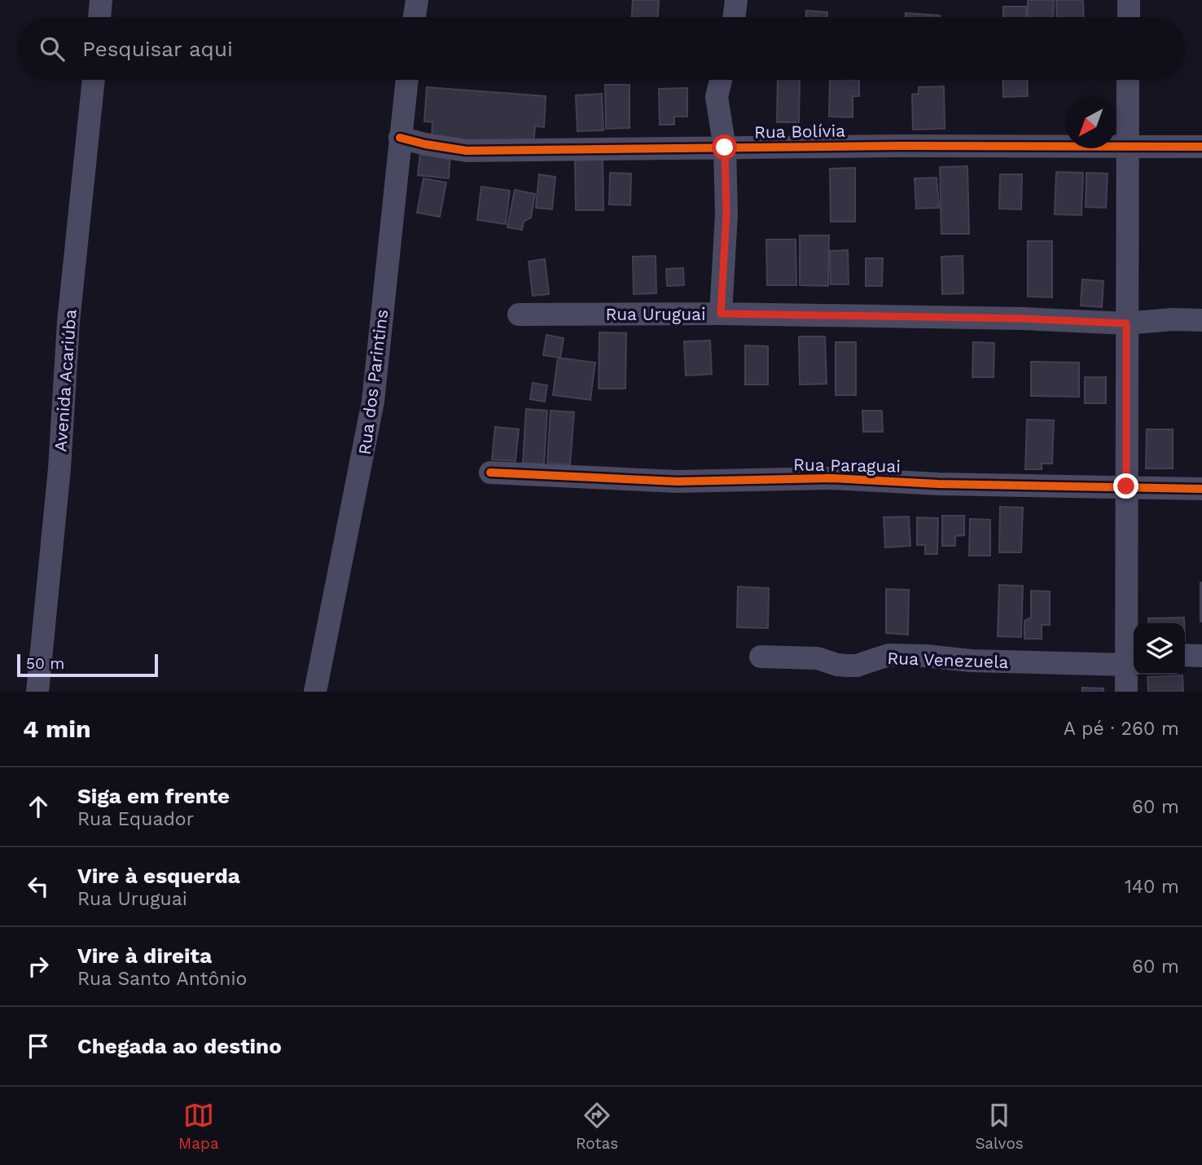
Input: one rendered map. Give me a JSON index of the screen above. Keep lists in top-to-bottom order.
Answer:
{
  "streets": {
    "street": [
      "Rua Bolívia",
      "Rua Uruguai",
      "Avenida Acariúba",
      "Rua dos Parintins",
      "Rua Paraguai",
      "Rua Venezuela"
    ]
  },
  "crossings": [
    ["Rua Bolívia", "Rua dos Parintins"]
  ],
  "scale_bar": "50 m",
  "north": "bottom left",
  "page": {
    "search": "Pesquisar aqui",
    "scale": "50 m",
    "heading": ["4 min", "A pé · 260 m"],
    "list": [
      ["Siga em frente", "Rua Equador", "60 m"],
      ["Vire à esquerda", "Rua Uruguai", "140 m"],
      ["Vire à direita", "Rua Santo Antônio", "60 m"],
      "Chegada ao destino"
    ],
    "nav": ["Mapa", "Rotas", "Salvos"]
  }
}
